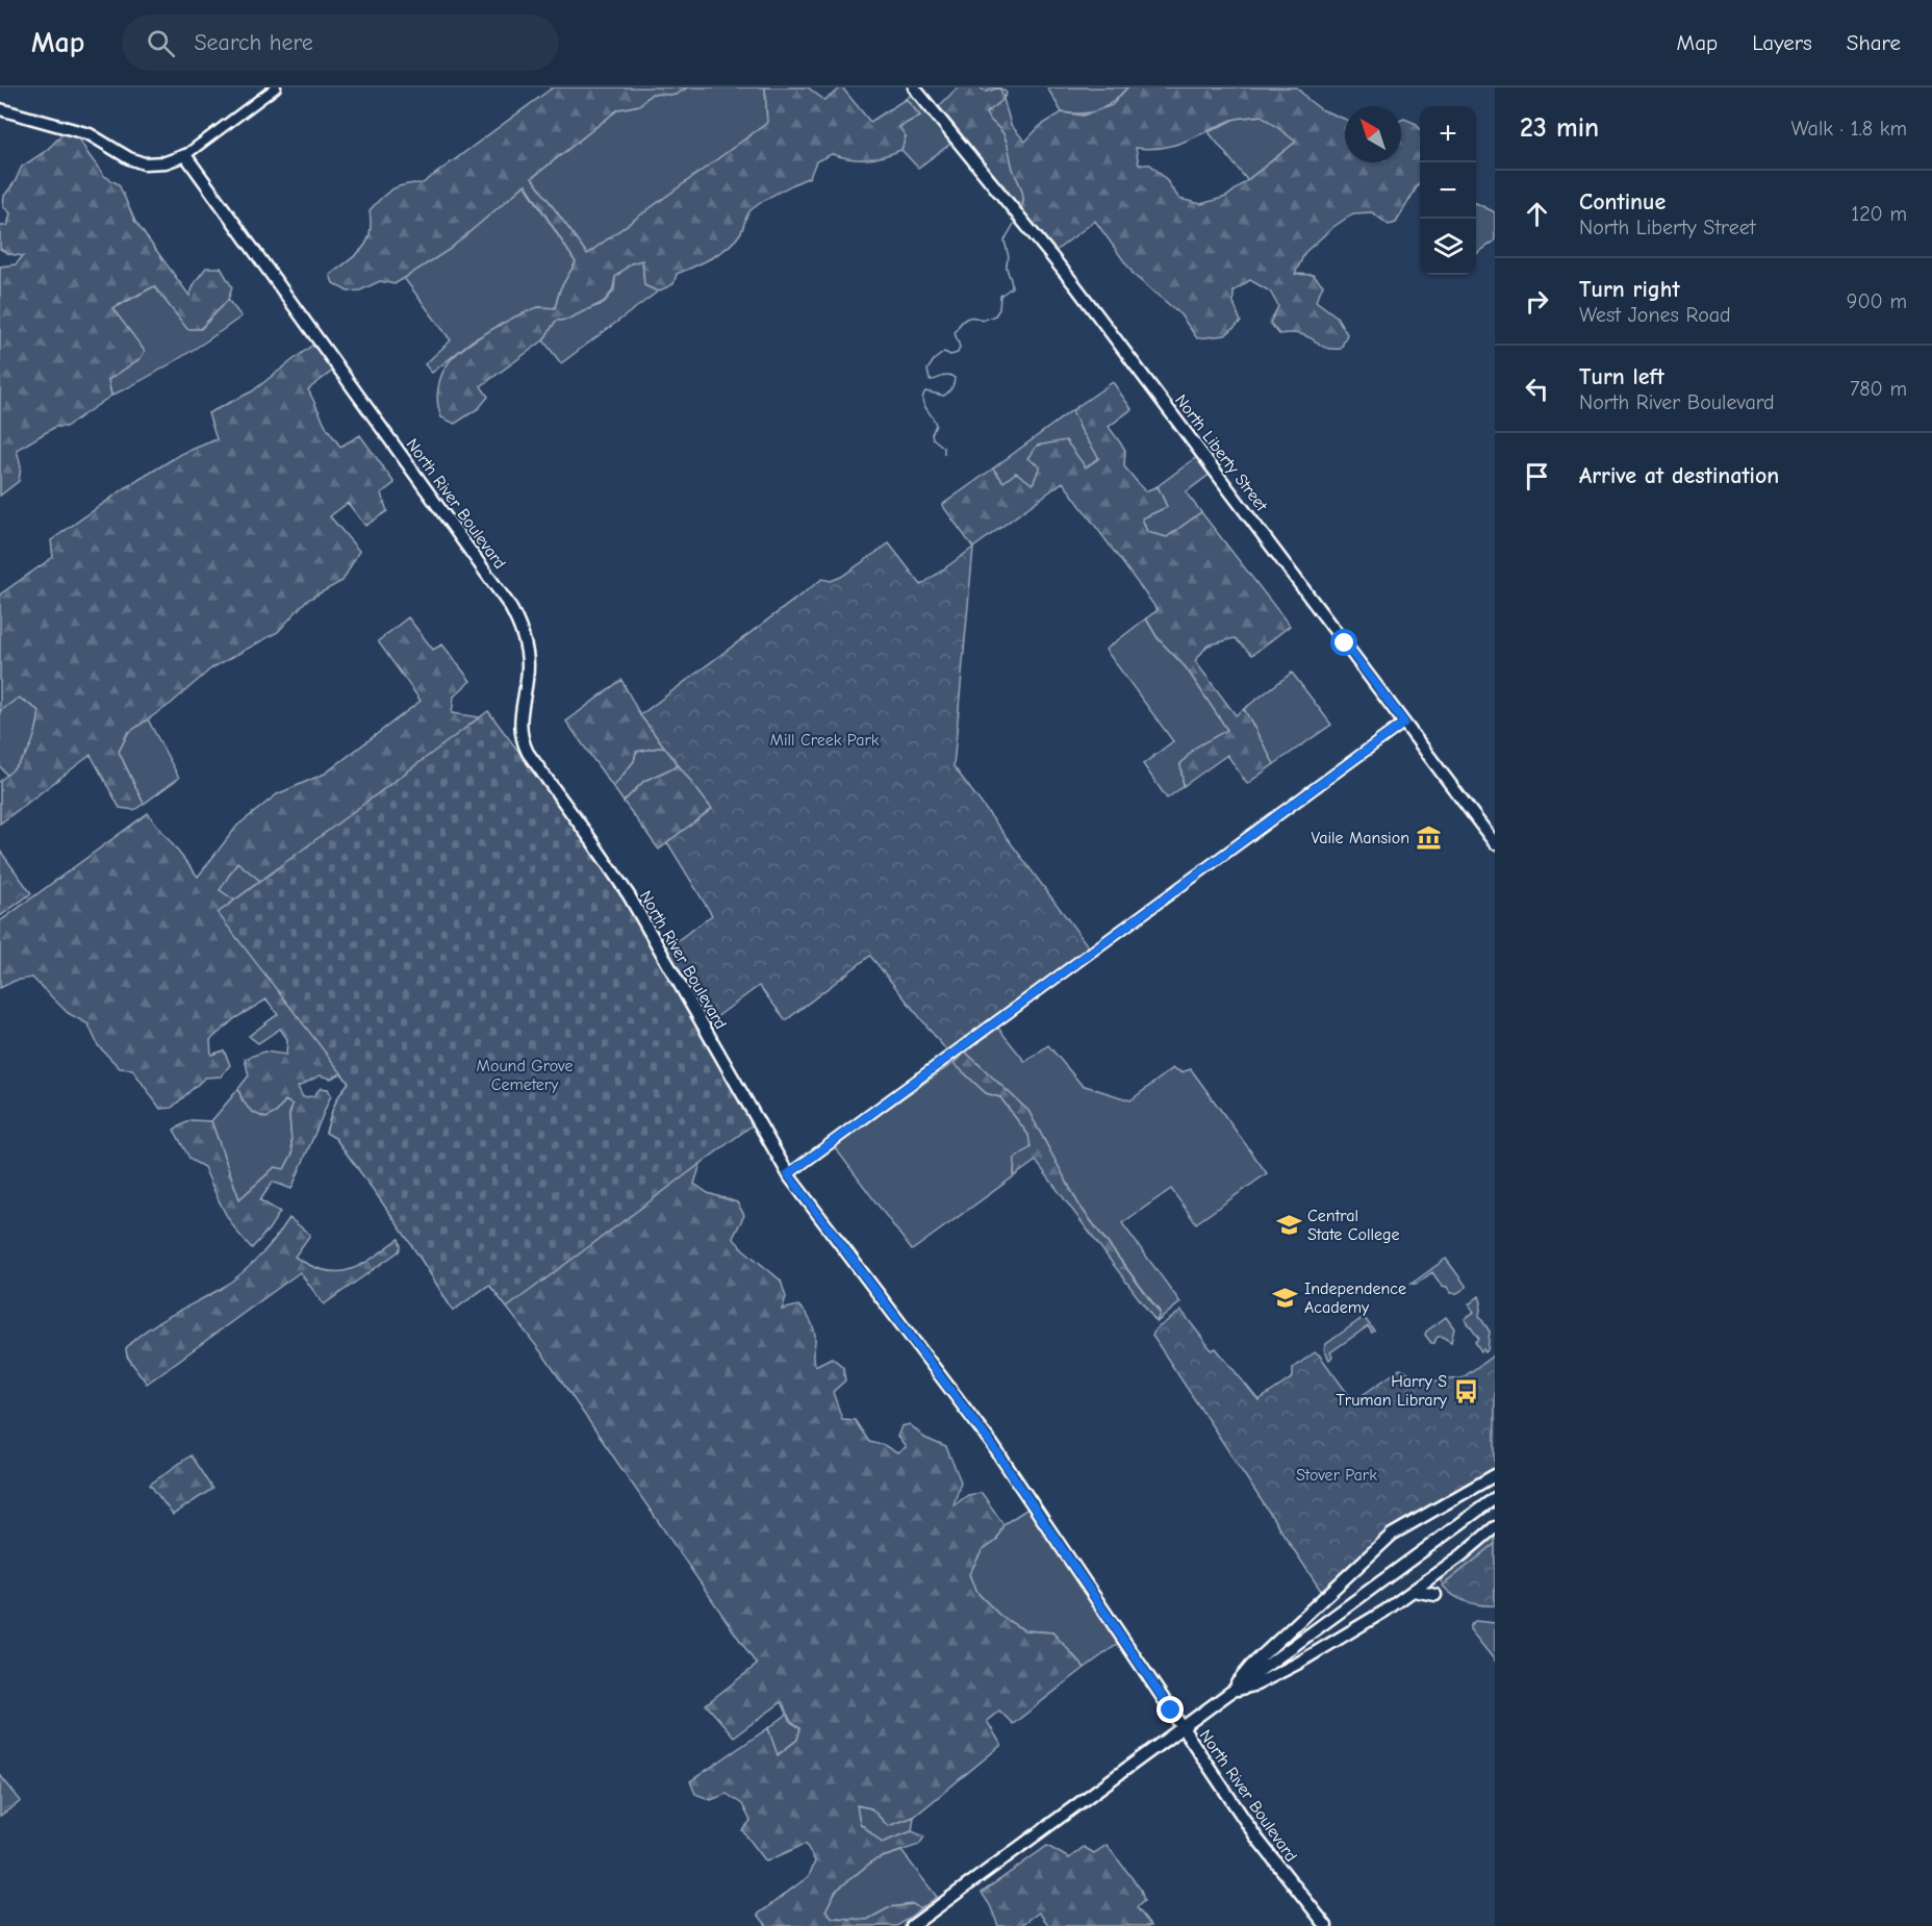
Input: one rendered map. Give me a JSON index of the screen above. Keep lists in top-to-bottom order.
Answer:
{
  "streets": {
    "main road": ["North Liberty Street", "North River Boulevard"]
  },
  "parks": ["Mill Creek Park", "Mound Grove Cemetery", "Stover Park"],
  "places": {
    "museum": ["Vaile Mansion"],
    "school or university": ["Central State College", "Independence Academy"],
    "bus stop": ["Harry S Truman Library"]
  },
  "north": "top left",
  "page": {
    "header": "Map",
    "search": "Search here",
    "nav": ["Map", "Layers", "Share"],
    "heading": ["23 min", "Walk · 1.8 km"],
    "map_buttons": ["+", "−"],
    "list": [
      ["Continue", "North Liberty Street", "120 m"],
      ["Turn right", "West Jones Road", "900 m"],
      ["Turn left", "North River Boulevard", "780 m"],
      "Arrive at destination"
    ]
  }
}
